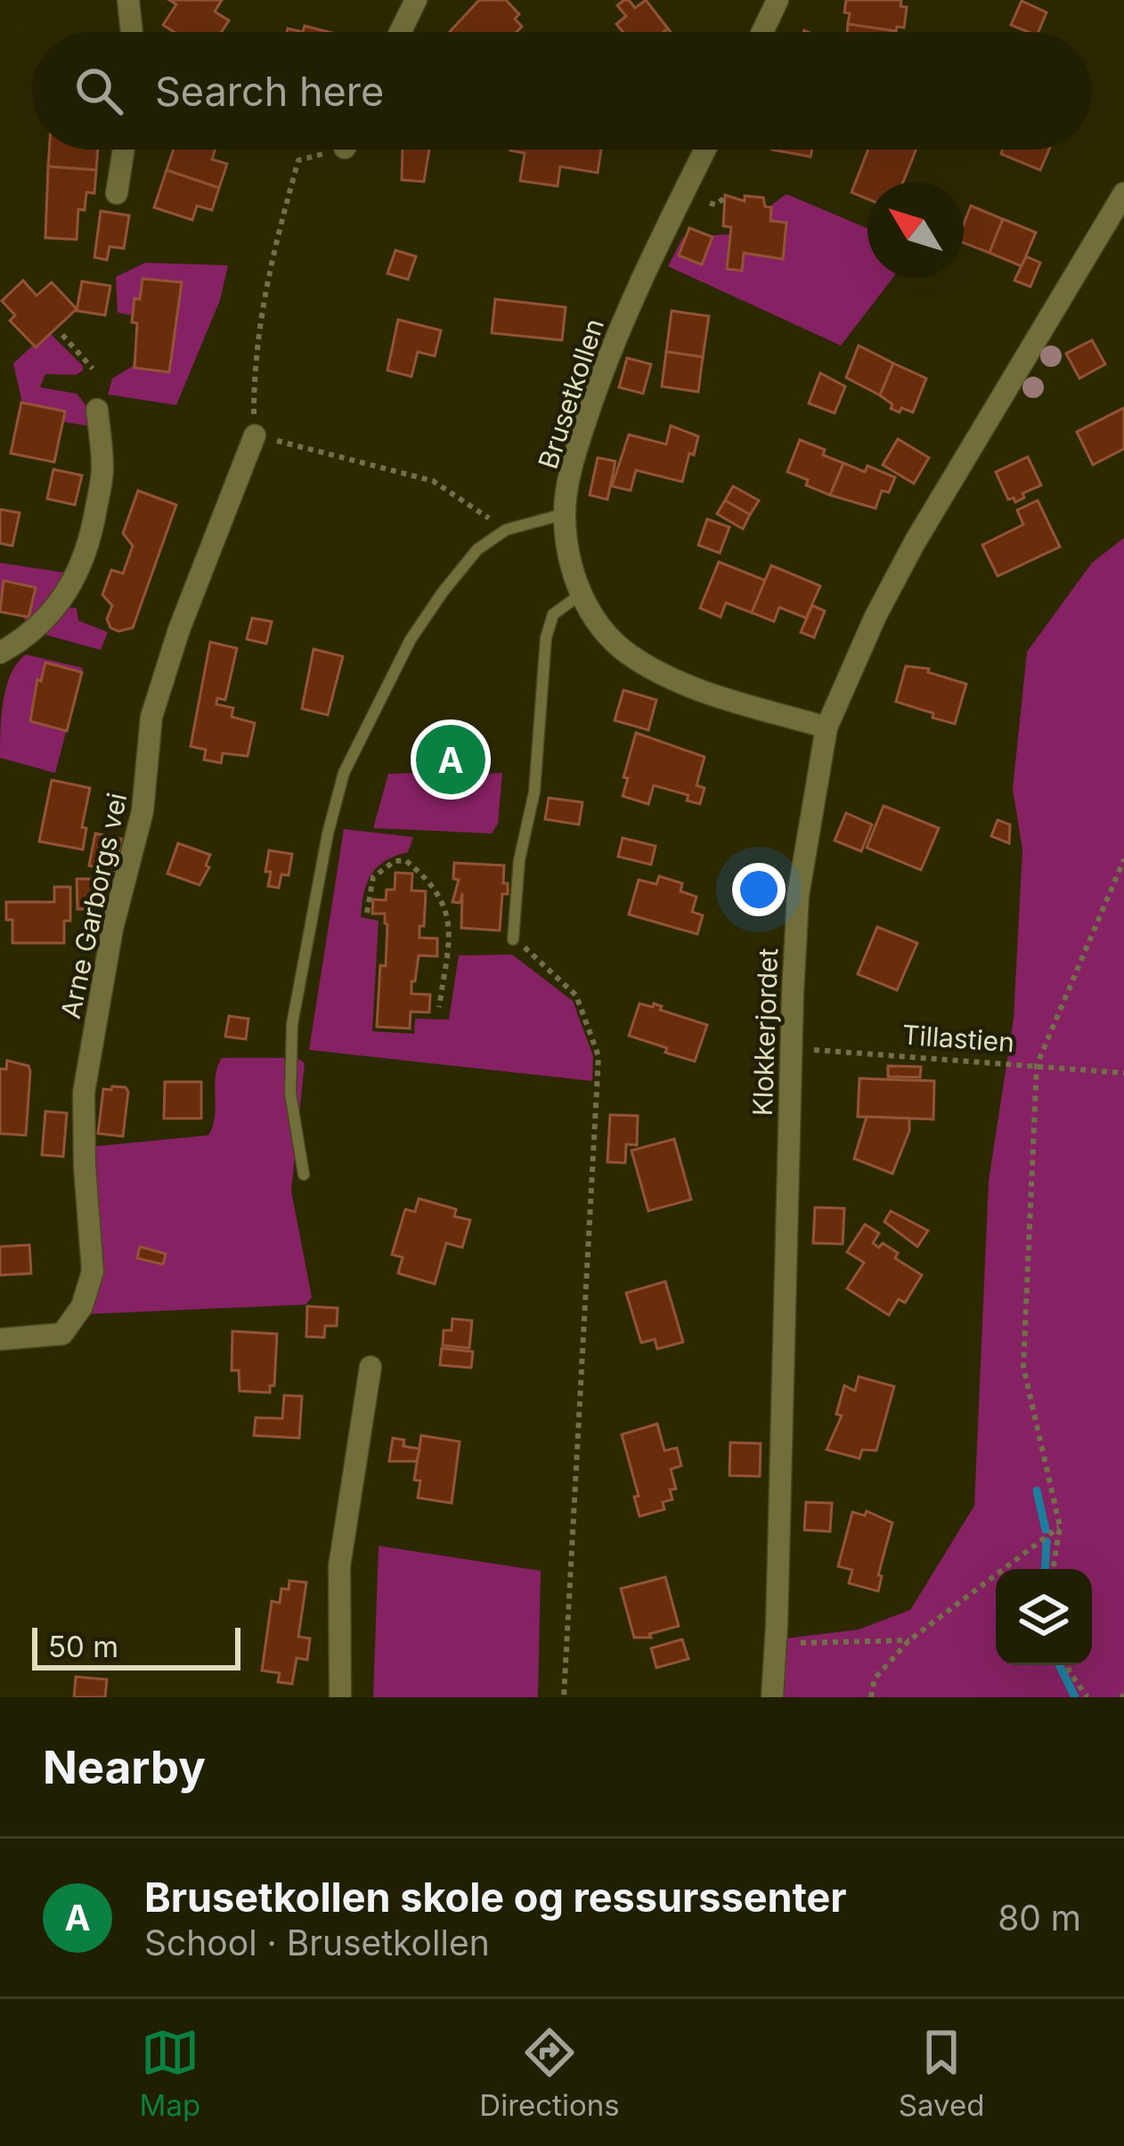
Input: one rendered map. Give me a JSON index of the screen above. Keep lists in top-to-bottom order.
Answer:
{
  "streets": {
    "street": ["Brusetkollen", "Arne Garborgs vei", "Klokkerjordet"],
    "path": ["Tillastien"]
  },
  "crossings": [
    ["Brusetkollen", "Klokkerjordet"],
    ["Klokkerjordet", "Tillastien"]
  ],
  "scale_bar": "50 m",
  "north": "top left",
  "page": {
    "search": "Search here",
    "pins": "A",
    "scale": "50 m",
    "heading": "Nearby",
    "list": [
      {
        "mark": "A",
        "name": "Brusetkollen skole og ressurssenter",
        "note": "School · Brusetkollen",
        "value": "80 m"
      }
    ],
    "nav": ["Map", "Directions", "Saved"]
  }
}
